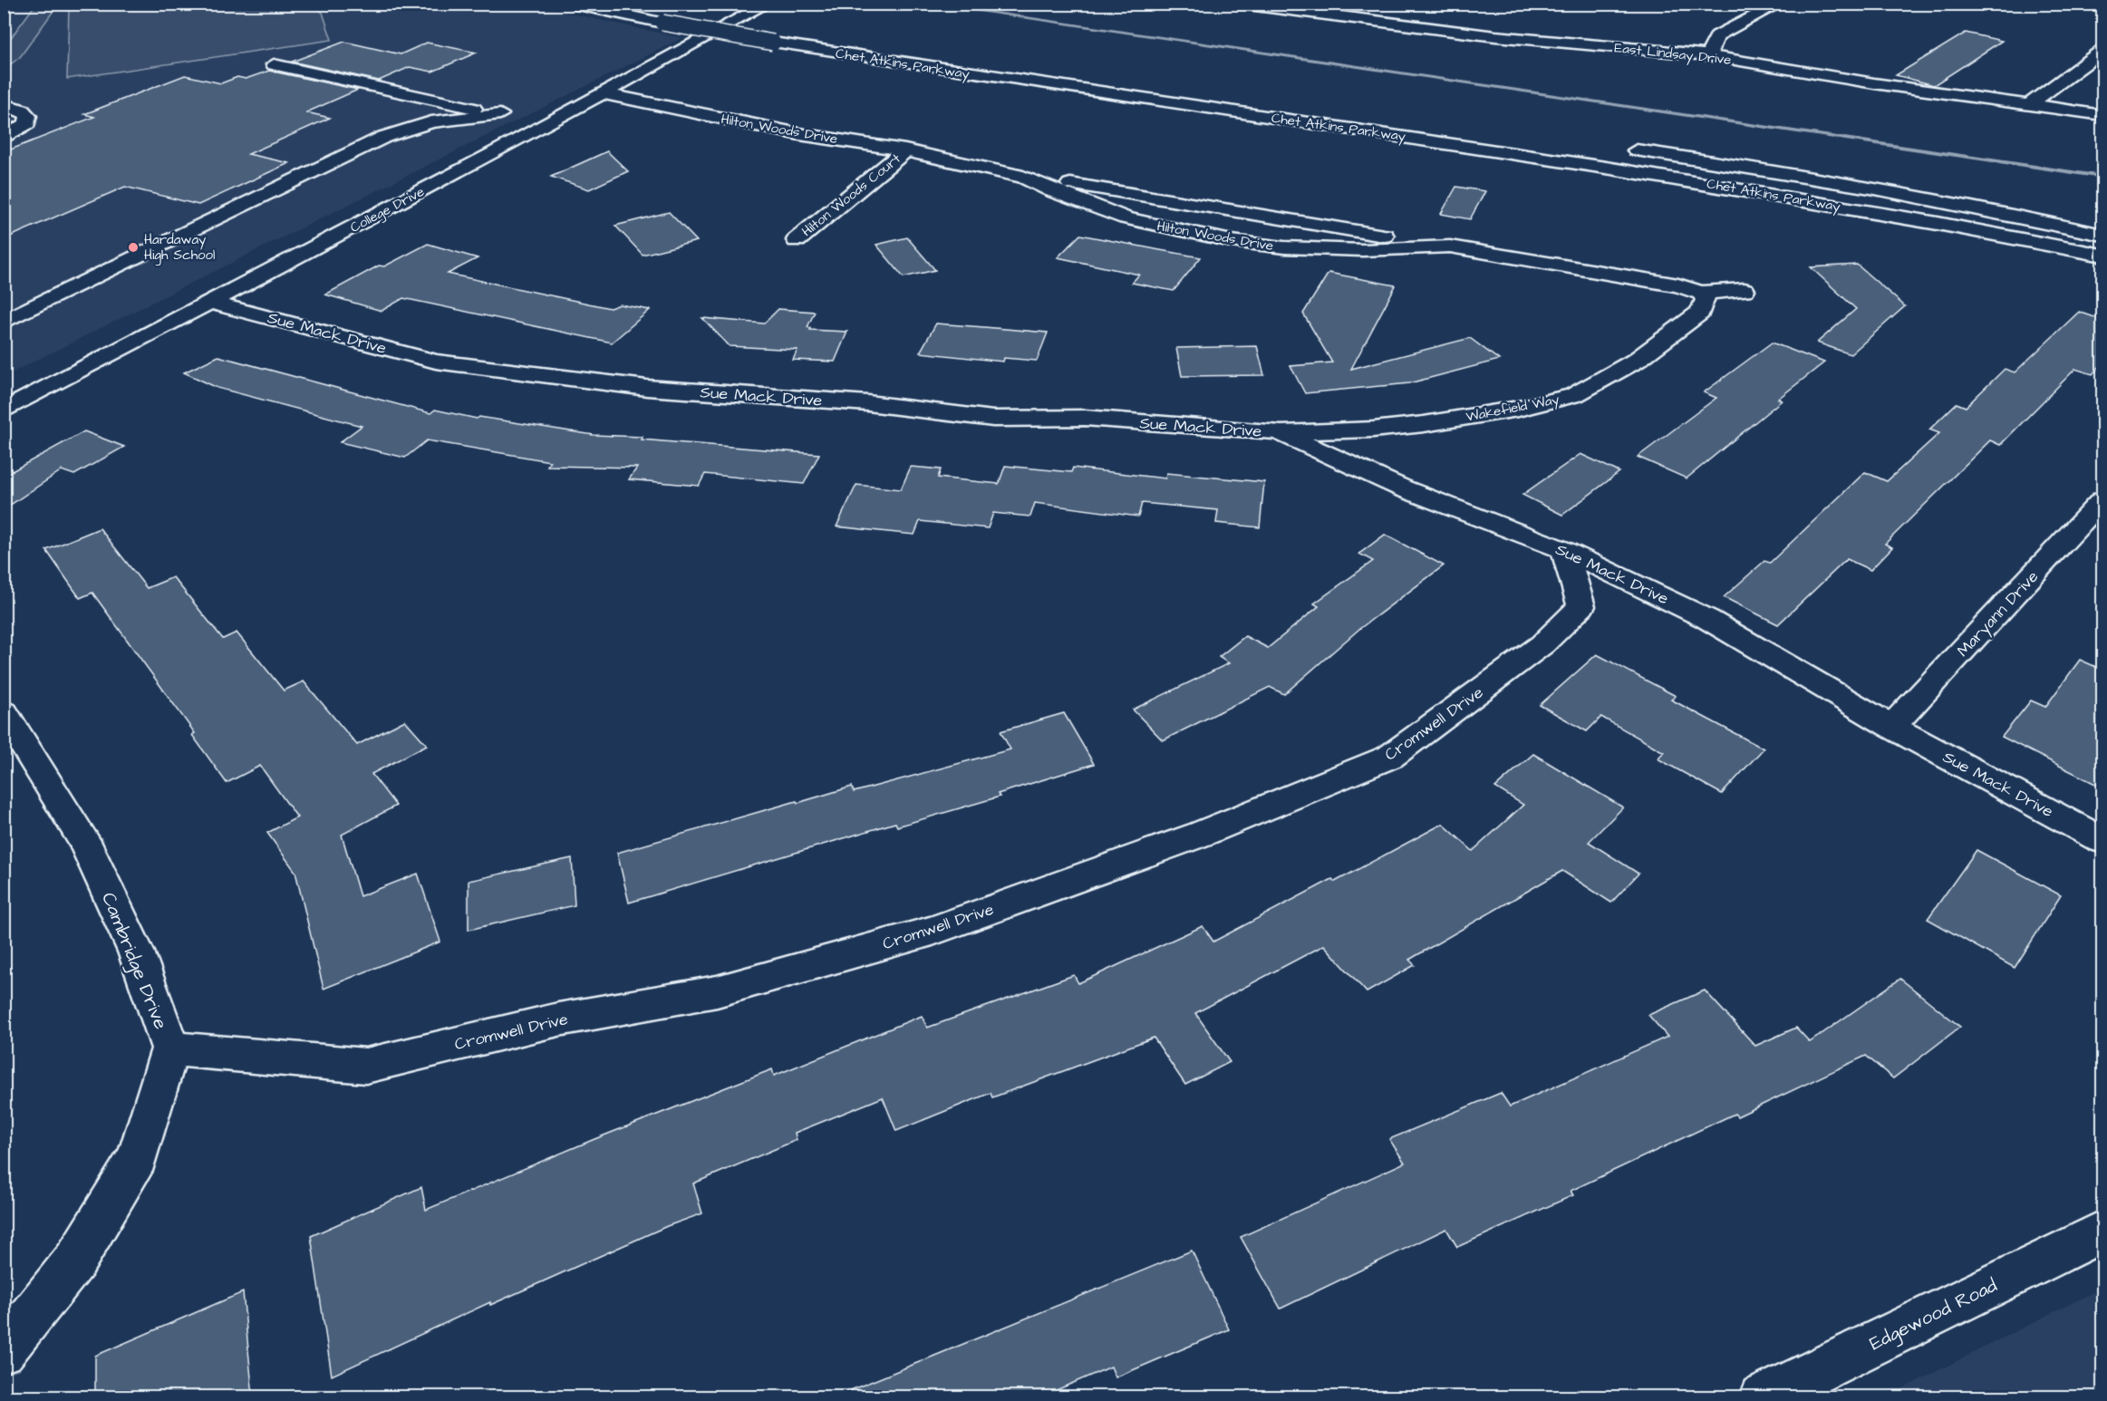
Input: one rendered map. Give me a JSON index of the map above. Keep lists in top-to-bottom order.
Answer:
{
  "streets": {
    "main road": [
      "East Lindsay Drive",
      "Chet Atkins Parkway",
      "Hilton Woods Drive",
      "Hilton Woods Court",
      "College Drive",
      "Sue Mack Drive",
      "Wakefield Way",
      "Maryann Drive",
      "Cromwell Drive",
      "Cambridge Drive",
      "Edgewood Road"
    ]
  },
  "crossings": [
    ["Hilton Woods Drive", "Hilton Woods Court"],
    ["Hilton Woods Drive", "College Drive"],
    ["Hilton Woods Drive", "Wakefield Way"],
    ["College Drive", "Sue Mack Drive"],
    ["Sue Mack Drive", "Wakefield Way"],
    ["Sue Mack Drive", "Maryann Drive"],
    ["Sue Mack Drive", "Cromwell Drive"],
    ["Cromwell Drive", "Cambridge Drive"]
  ],
  "places": ["Hardaway High School"]
}
